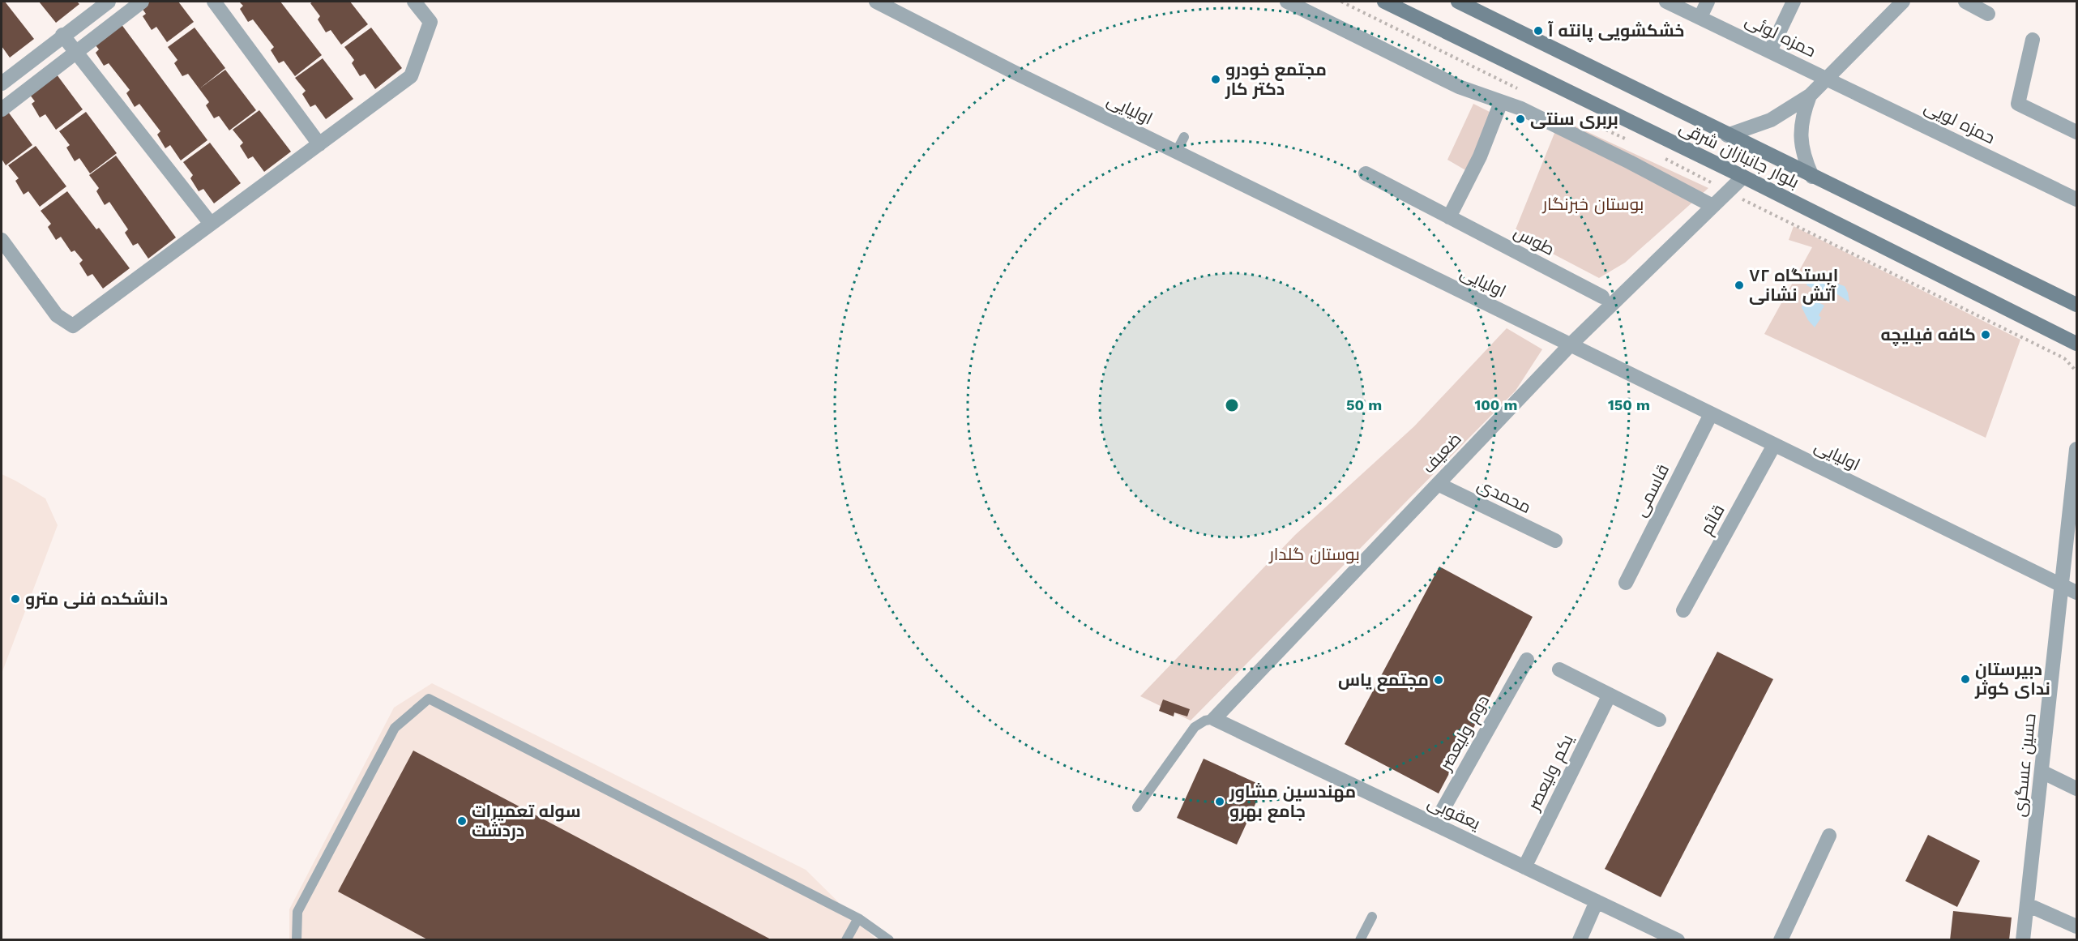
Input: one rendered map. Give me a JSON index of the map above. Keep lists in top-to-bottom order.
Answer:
{
  "streets": {
    "main road": ["بلوار جانبازان شرقی"],
    "street": [
      "حمزه لوئی",
      "اولیایی",
      "حمزه لویی",
      "طوس",
      "ضعیف",
      "قاسمی",
      "محمدی",
      "قائم",
      "دوم ولیعصر",
      "حسین عسگری",
      "یکم ولیعصر",
      "یعقوبی"
    ]
  },
  "crossings": [
    ["حمزه لوئی", "حمزه لویی"],
    ["اولیایی", "ضعیف"],
    ["اولیایی", "قاسمی"],
    ["اولیایی", "قائم"],
    ["اولیایی", "حسین عسگری"],
    ["بلوار جانبازان شرقی", "ضعیف"],
    ["ضعیف", "محمدی"],
    ["ضعیف", "یعقوبی"],
    ["دوم ولیعصر", "یعقوبی"],
    ["یکم ولیعصر", "یعقوبی"]
  ],
  "parks": ["بوستان خبرنگار", "بوستان گلدار"],
  "places": [
    "خشکشویی پانته آ",
    "مجتمع خودرو دکتر کار",
    "بربری سنتی",
    "ایستگاه ۷۲ آتش نشانی",
    "کافه فیلیچه",
    "دانشکده فنی مترو",
    "دبیرستان ندای کوثر",
    "مجتمع یاس",
    "مهندسین مشاور جامع بهرو",
    "سوله تعمیرات دردشت"
  ],
  "rings": ["50 m", "100 m", "150 m"]
}
